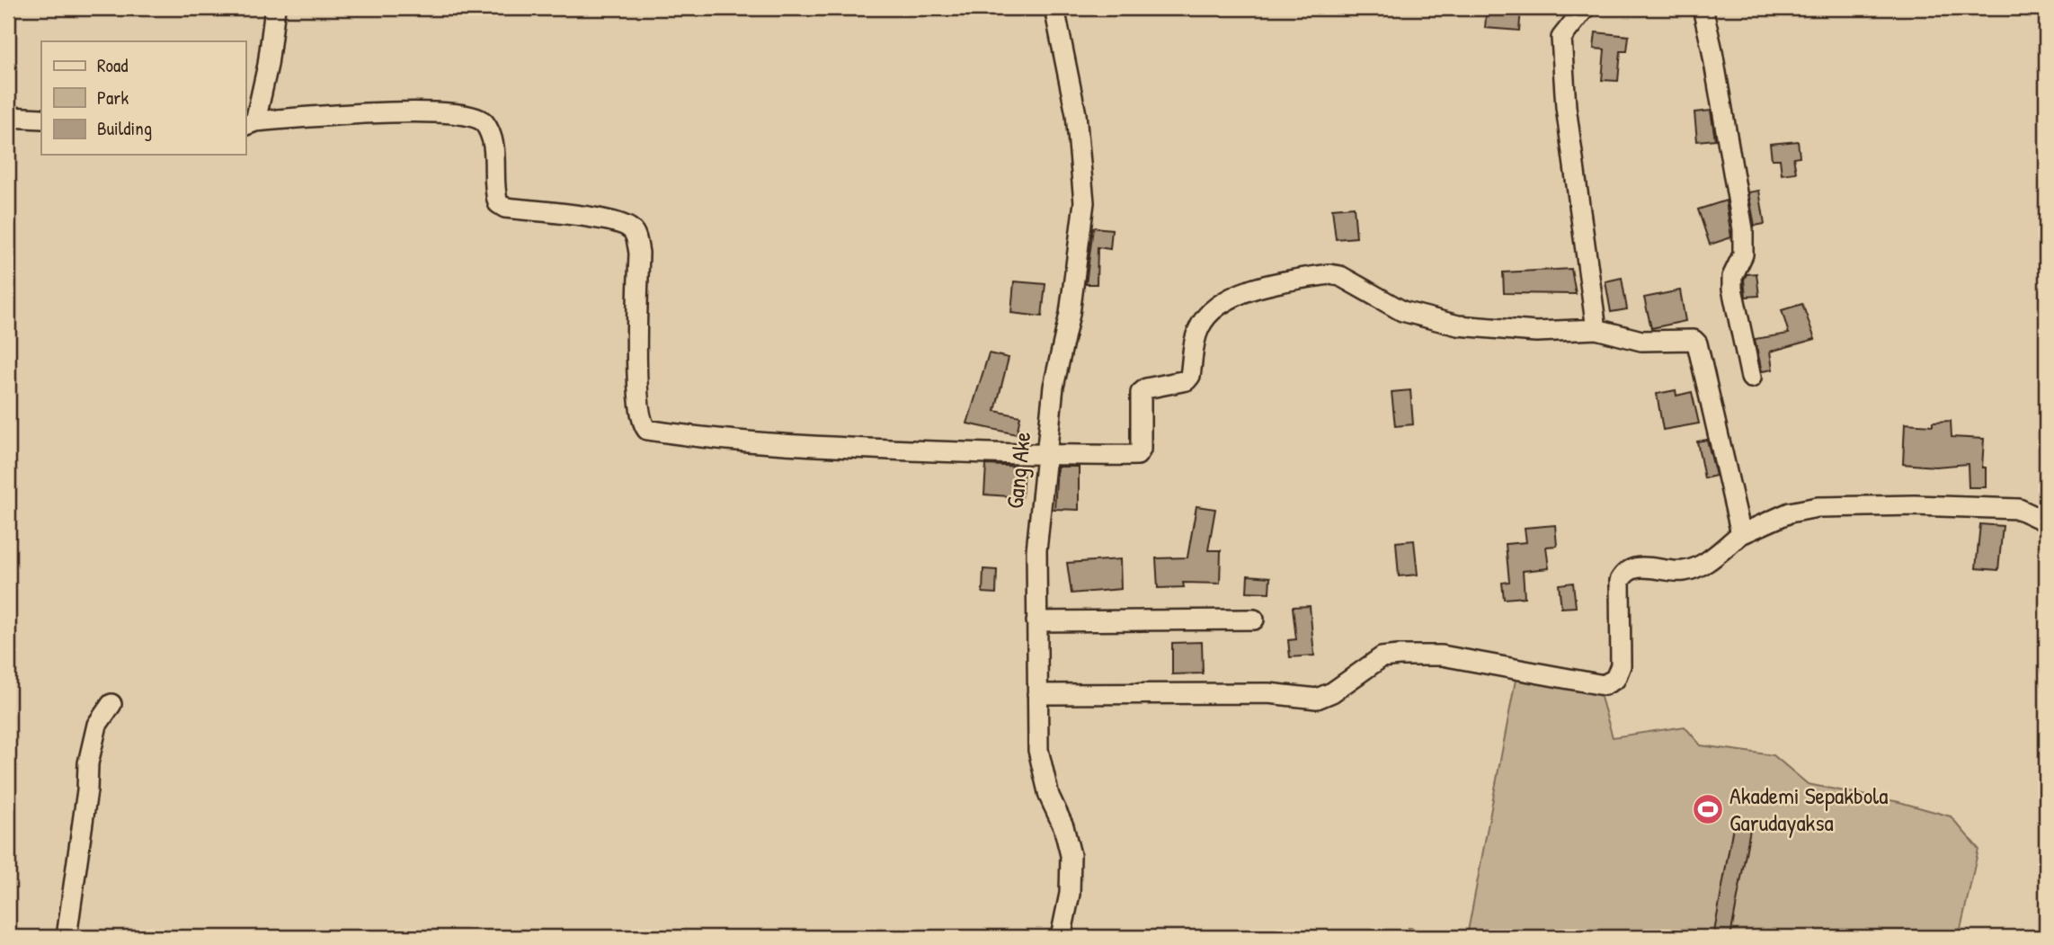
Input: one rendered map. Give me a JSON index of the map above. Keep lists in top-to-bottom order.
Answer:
{
  "streets": {
    "street": ["Gang Ake"]
  },
  "places": {
    "sports": ["Akademi Sepakbola Garudayaksa"]
  },
  "legend": ["Road", "Park", "Building"]
}
